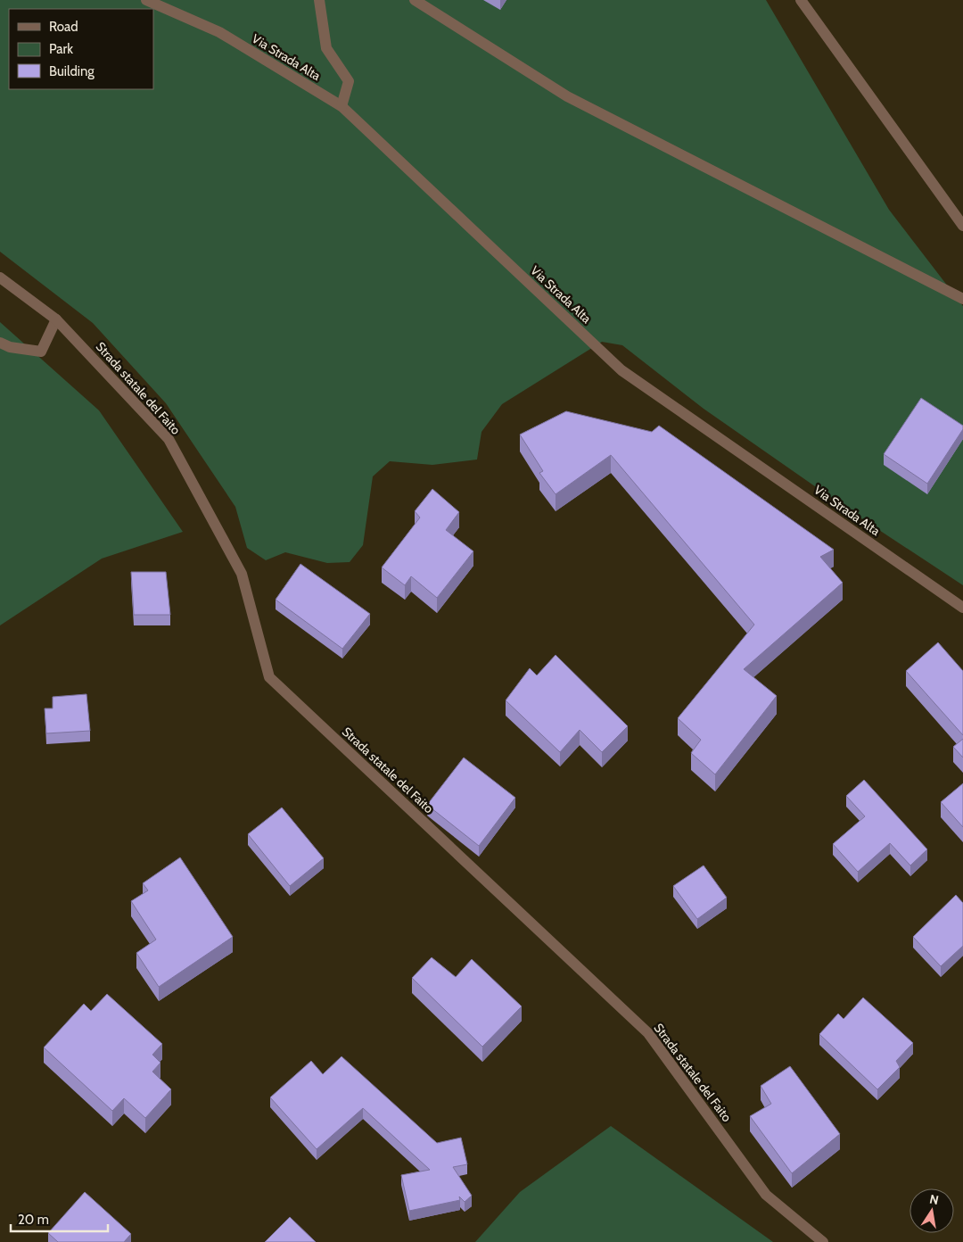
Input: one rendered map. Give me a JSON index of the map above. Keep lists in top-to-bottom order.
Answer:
{
  "streets": {
    "street": ["Via Strada Alta", "Strada statale del Faito"]
  },
  "legend": ["Road", "Park", "Building"],
  "scale_bar": "20 m",
  "north": "top"
}
